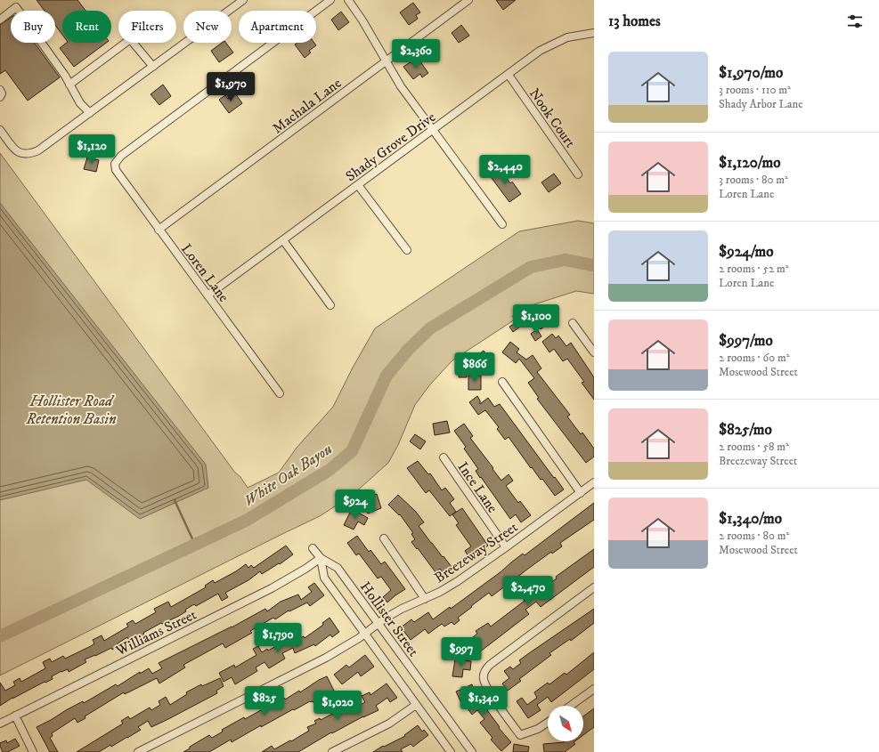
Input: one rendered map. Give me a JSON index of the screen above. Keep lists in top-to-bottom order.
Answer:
{
  "streets": {
    "street": [
      "Machala Lane",
      "Nook Court",
      "Shady Grove Drive",
      "Loren Lane",
      "Ince Lane",
      "Breezeway Street",
      "Hollister Street",
      "Williams Street"
    ]
  },
  "crossings": [
    ["Machala Lane", "Loren Lane"],
    ["Nook Court", "Shady Grove Drive"],
    ["Shady Grove Drive", "Loren Lane"],
    ["Ince Lane", "Breezeway Street"],
    ["Breezeway Street", "Hollister Street"],
    ["Hollister Street", "Williams Street"]
  ],
  "water": ["Hollister Road Retention Basin", "White Oak Bayou"],
  "north": "bottom right",
  "page": {
    "heading": "13 homes",
    "chip": [
      "Buy",
      "Rent",
      "Filters",
      "New",
      "Apartment"
    ],
    "price": [
      "$2,360",
      "$1,970",
      "$1,120",
      "$2,440",
      "$1,100",
      "$866",
      "$924",
      "$2,470",
      "$1,790",
      "$997",
      "$825",
      "$1,340",
      "$1,020"
    ],
    "list": [
      {
        "name": "$1,970/mo",
        "note": "3 rooms · 110 m² · Shady Arbor Lane"
      },
      {
        "name": "$1,120/mo",
        "note": "3 rooms · 80 m² · Loren Lane"
      },
      {
        "name": "$924/mo",
        "note": "2 rooms · 52 m² · Loren Lane"
      },
      {
        "name": "$997/mo",
        "note": "2 rooms · 60 m² · Mosewood Street"
      },
      {
        "name": "$825/mo",
        "note": "2 rooms · 58 m² · Breezeway Street"
      },
      {
        "name": "$1,340/mo",
        "note": "2 rooms · 80 m² · Mosewood Street"
      }
    ]
  }
}
